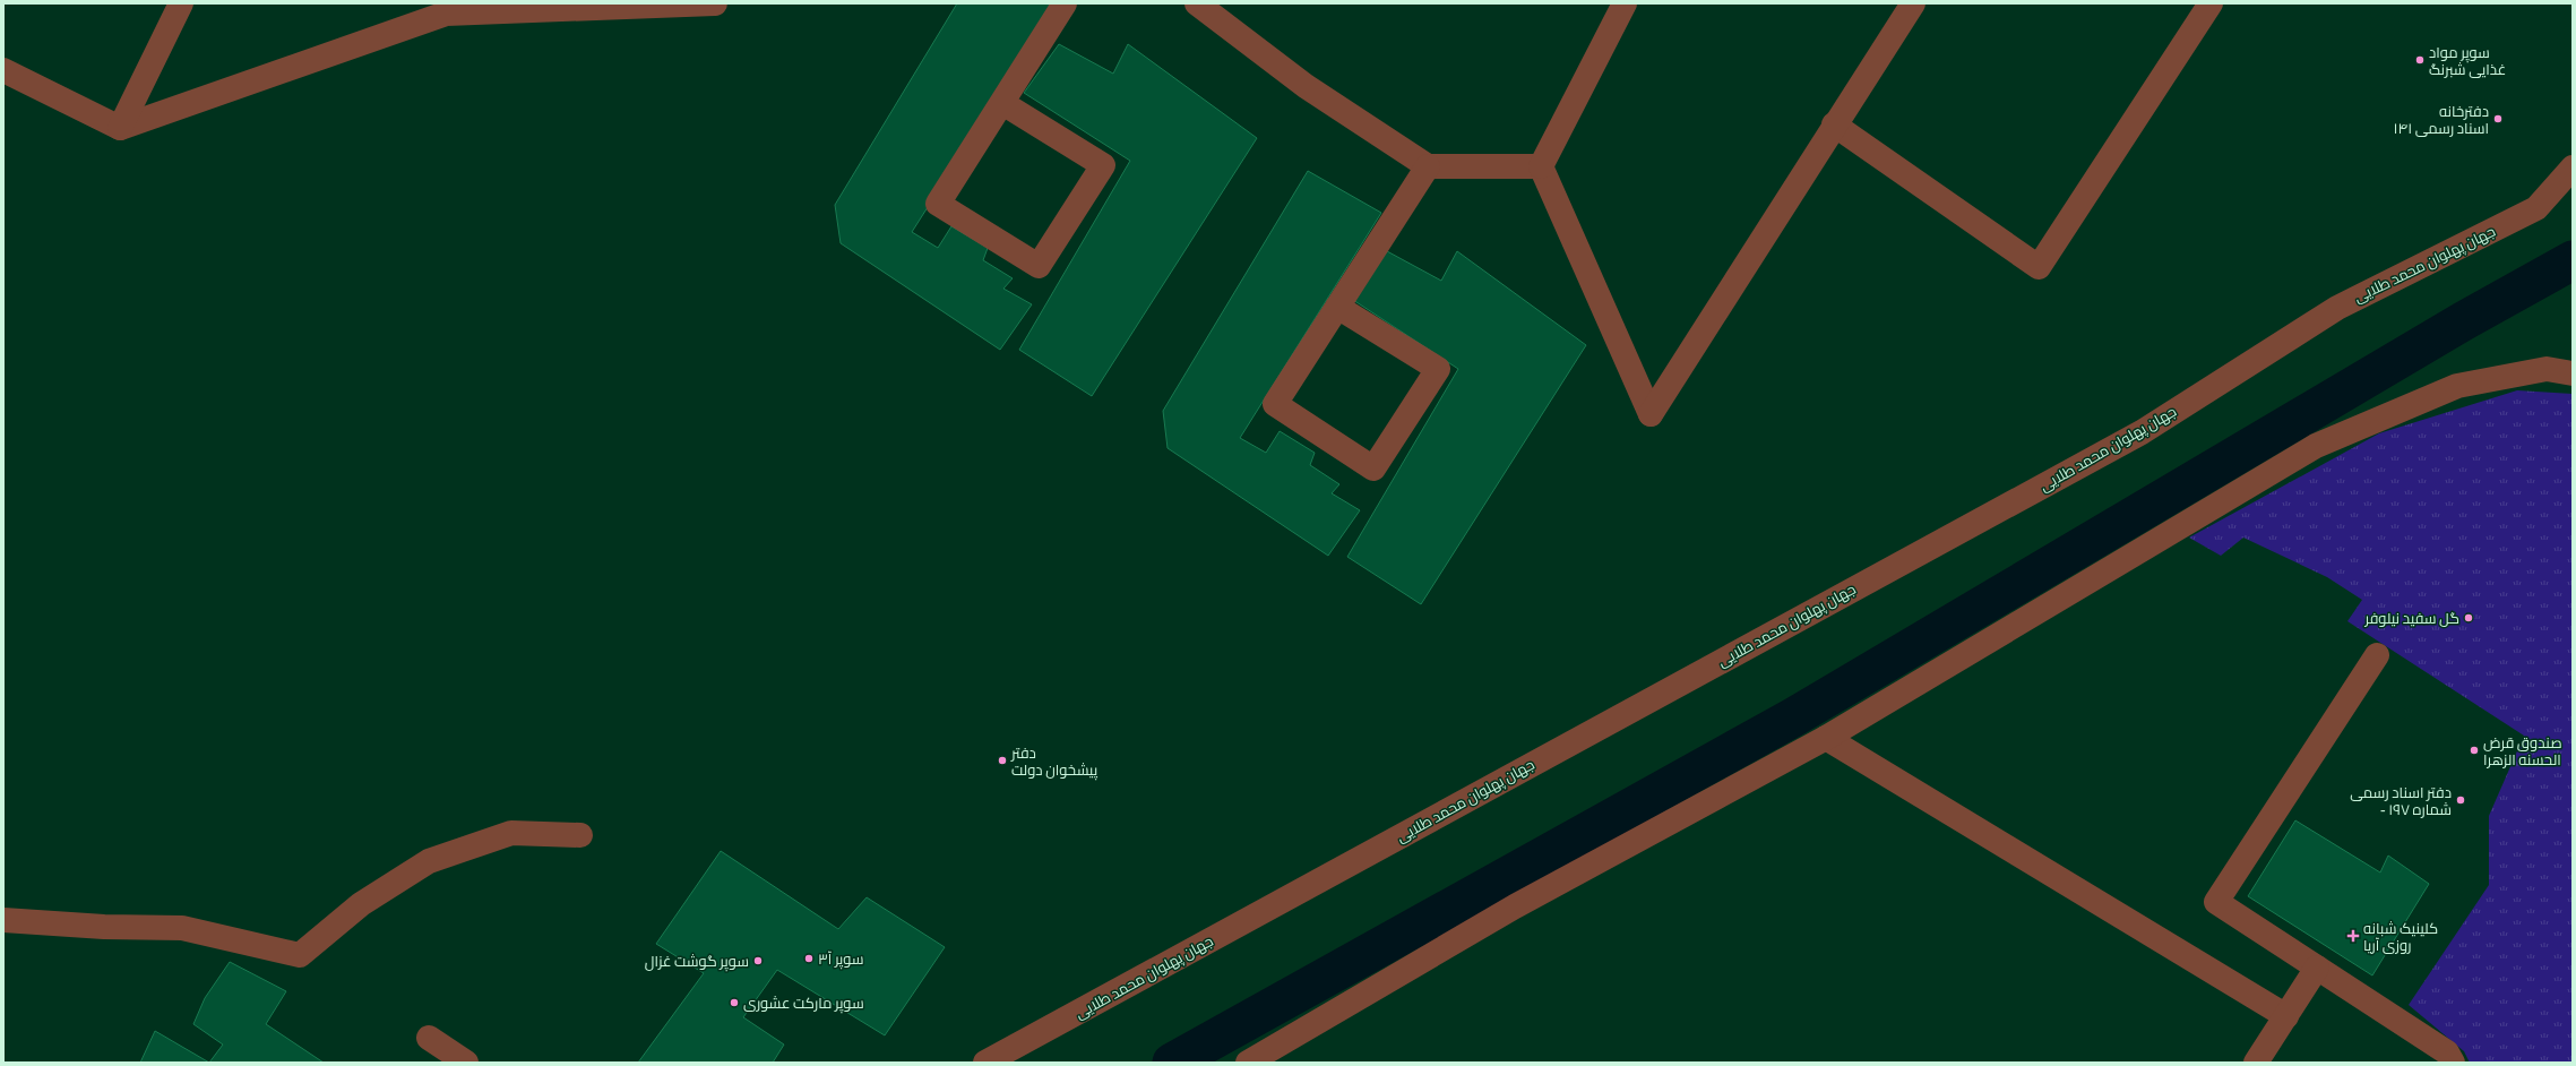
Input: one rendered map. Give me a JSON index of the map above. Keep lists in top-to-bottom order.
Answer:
{
  "streets": {
    "street": ["جهان پهلوان محمد طلایی"]
  },
  "places": {
    "other": [
      "سوپر مواد غذایی شبرنگ",
      "دفترخانه اسناد رسمی ۱۴۱",
      "گل سفید نیلوفر",
      "صندوق قرض الحسنه الزهرا",
      "دفتر پیشخوان دولت",
      "دفتر اسناد رسمی - شماره ۱۹۷",
      "سوپر آ۳",
      "سوپر گوشت غزال",
      "سوپر مارکت عشوری"
    ],
    "health": ["کلینیک شبانه روزی آریا"]
  }
}
